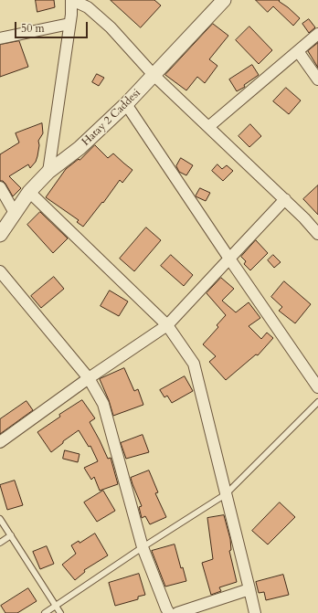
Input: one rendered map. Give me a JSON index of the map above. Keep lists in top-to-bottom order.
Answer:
{
  "streets": {
    "street": ["Hatay 2 Caddesi"]
  },
  "scale_bar": "50 m"
}
